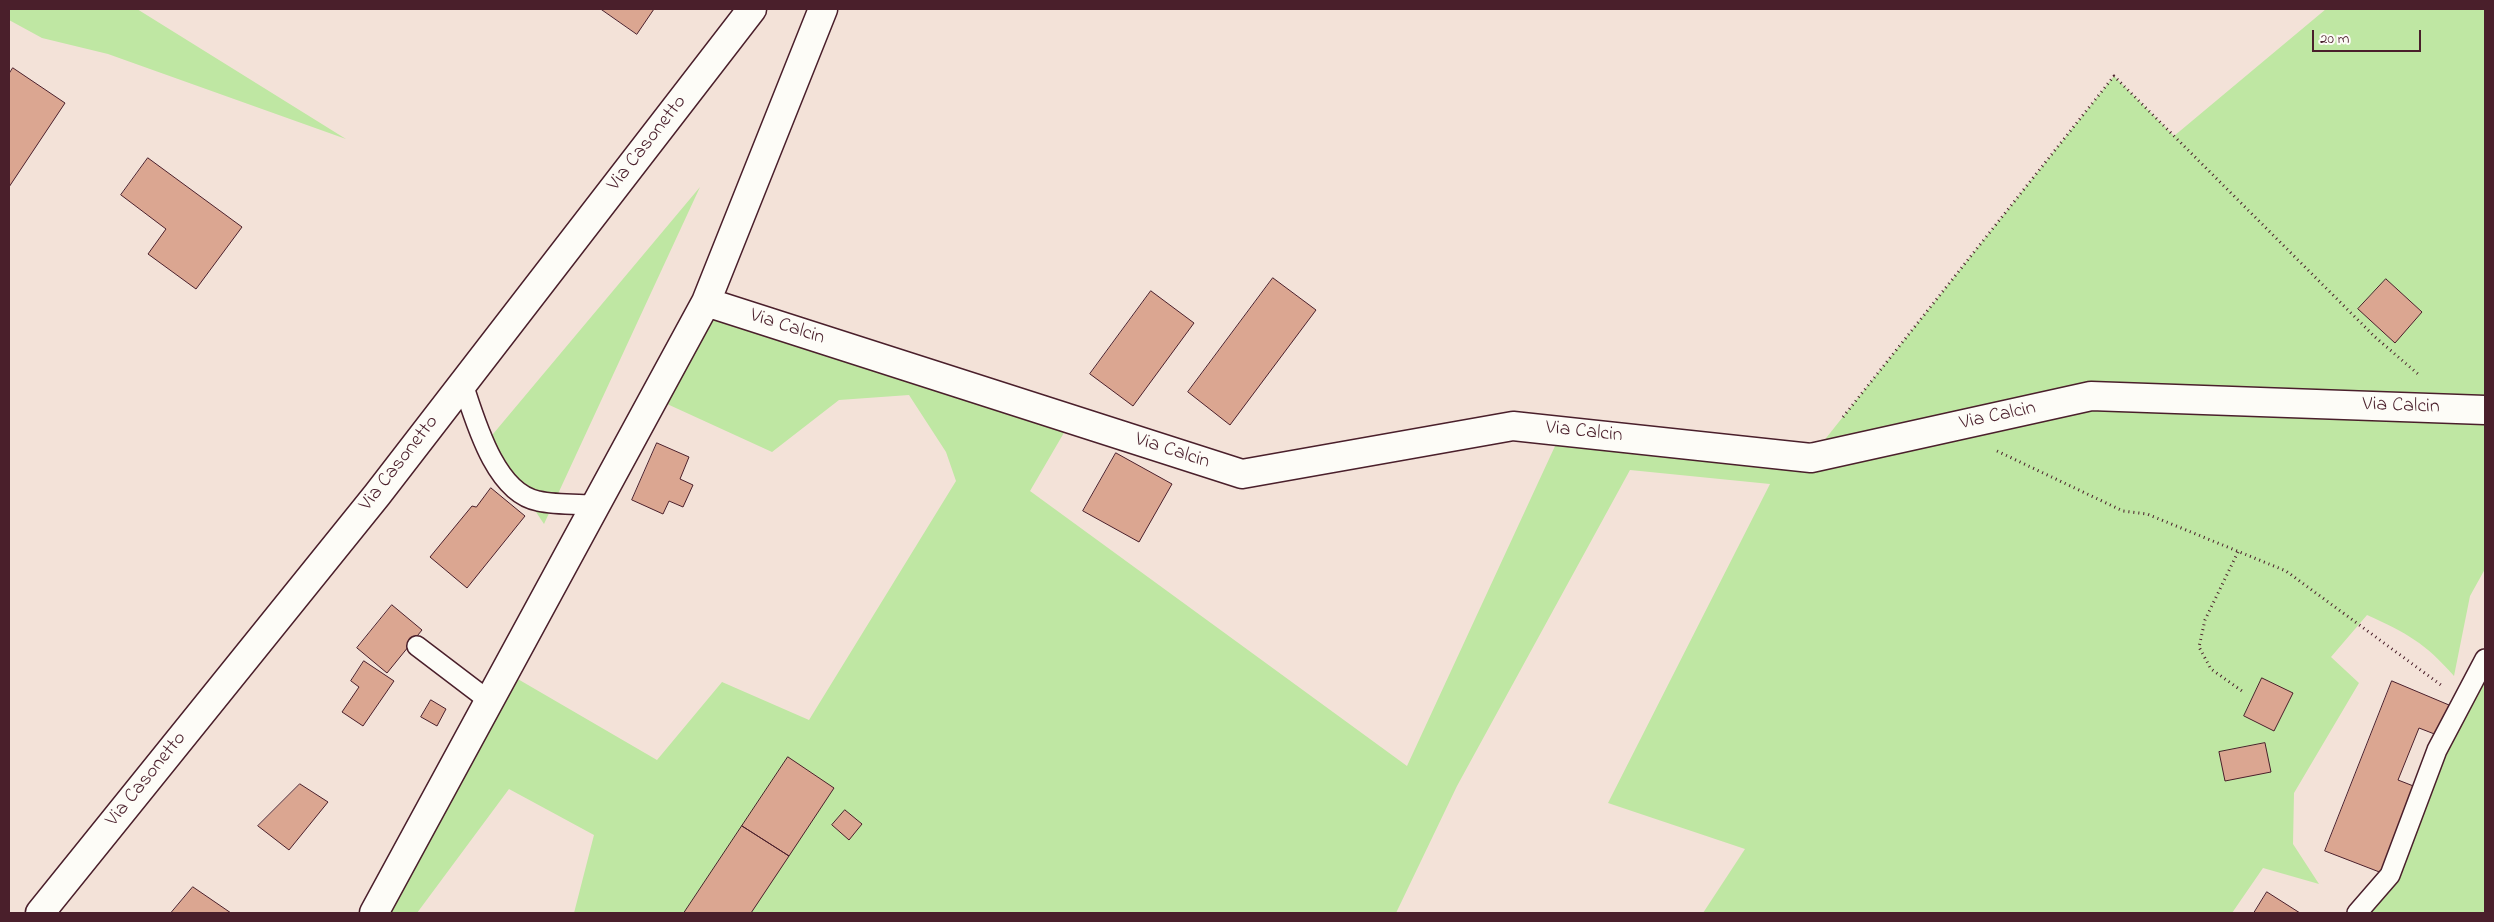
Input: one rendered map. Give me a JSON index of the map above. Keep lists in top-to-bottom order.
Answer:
{
  "streets": {
    "street": ["Via Casonetto", "Via Calcin"]
  },
  "scale_bar": "20 m"
}
